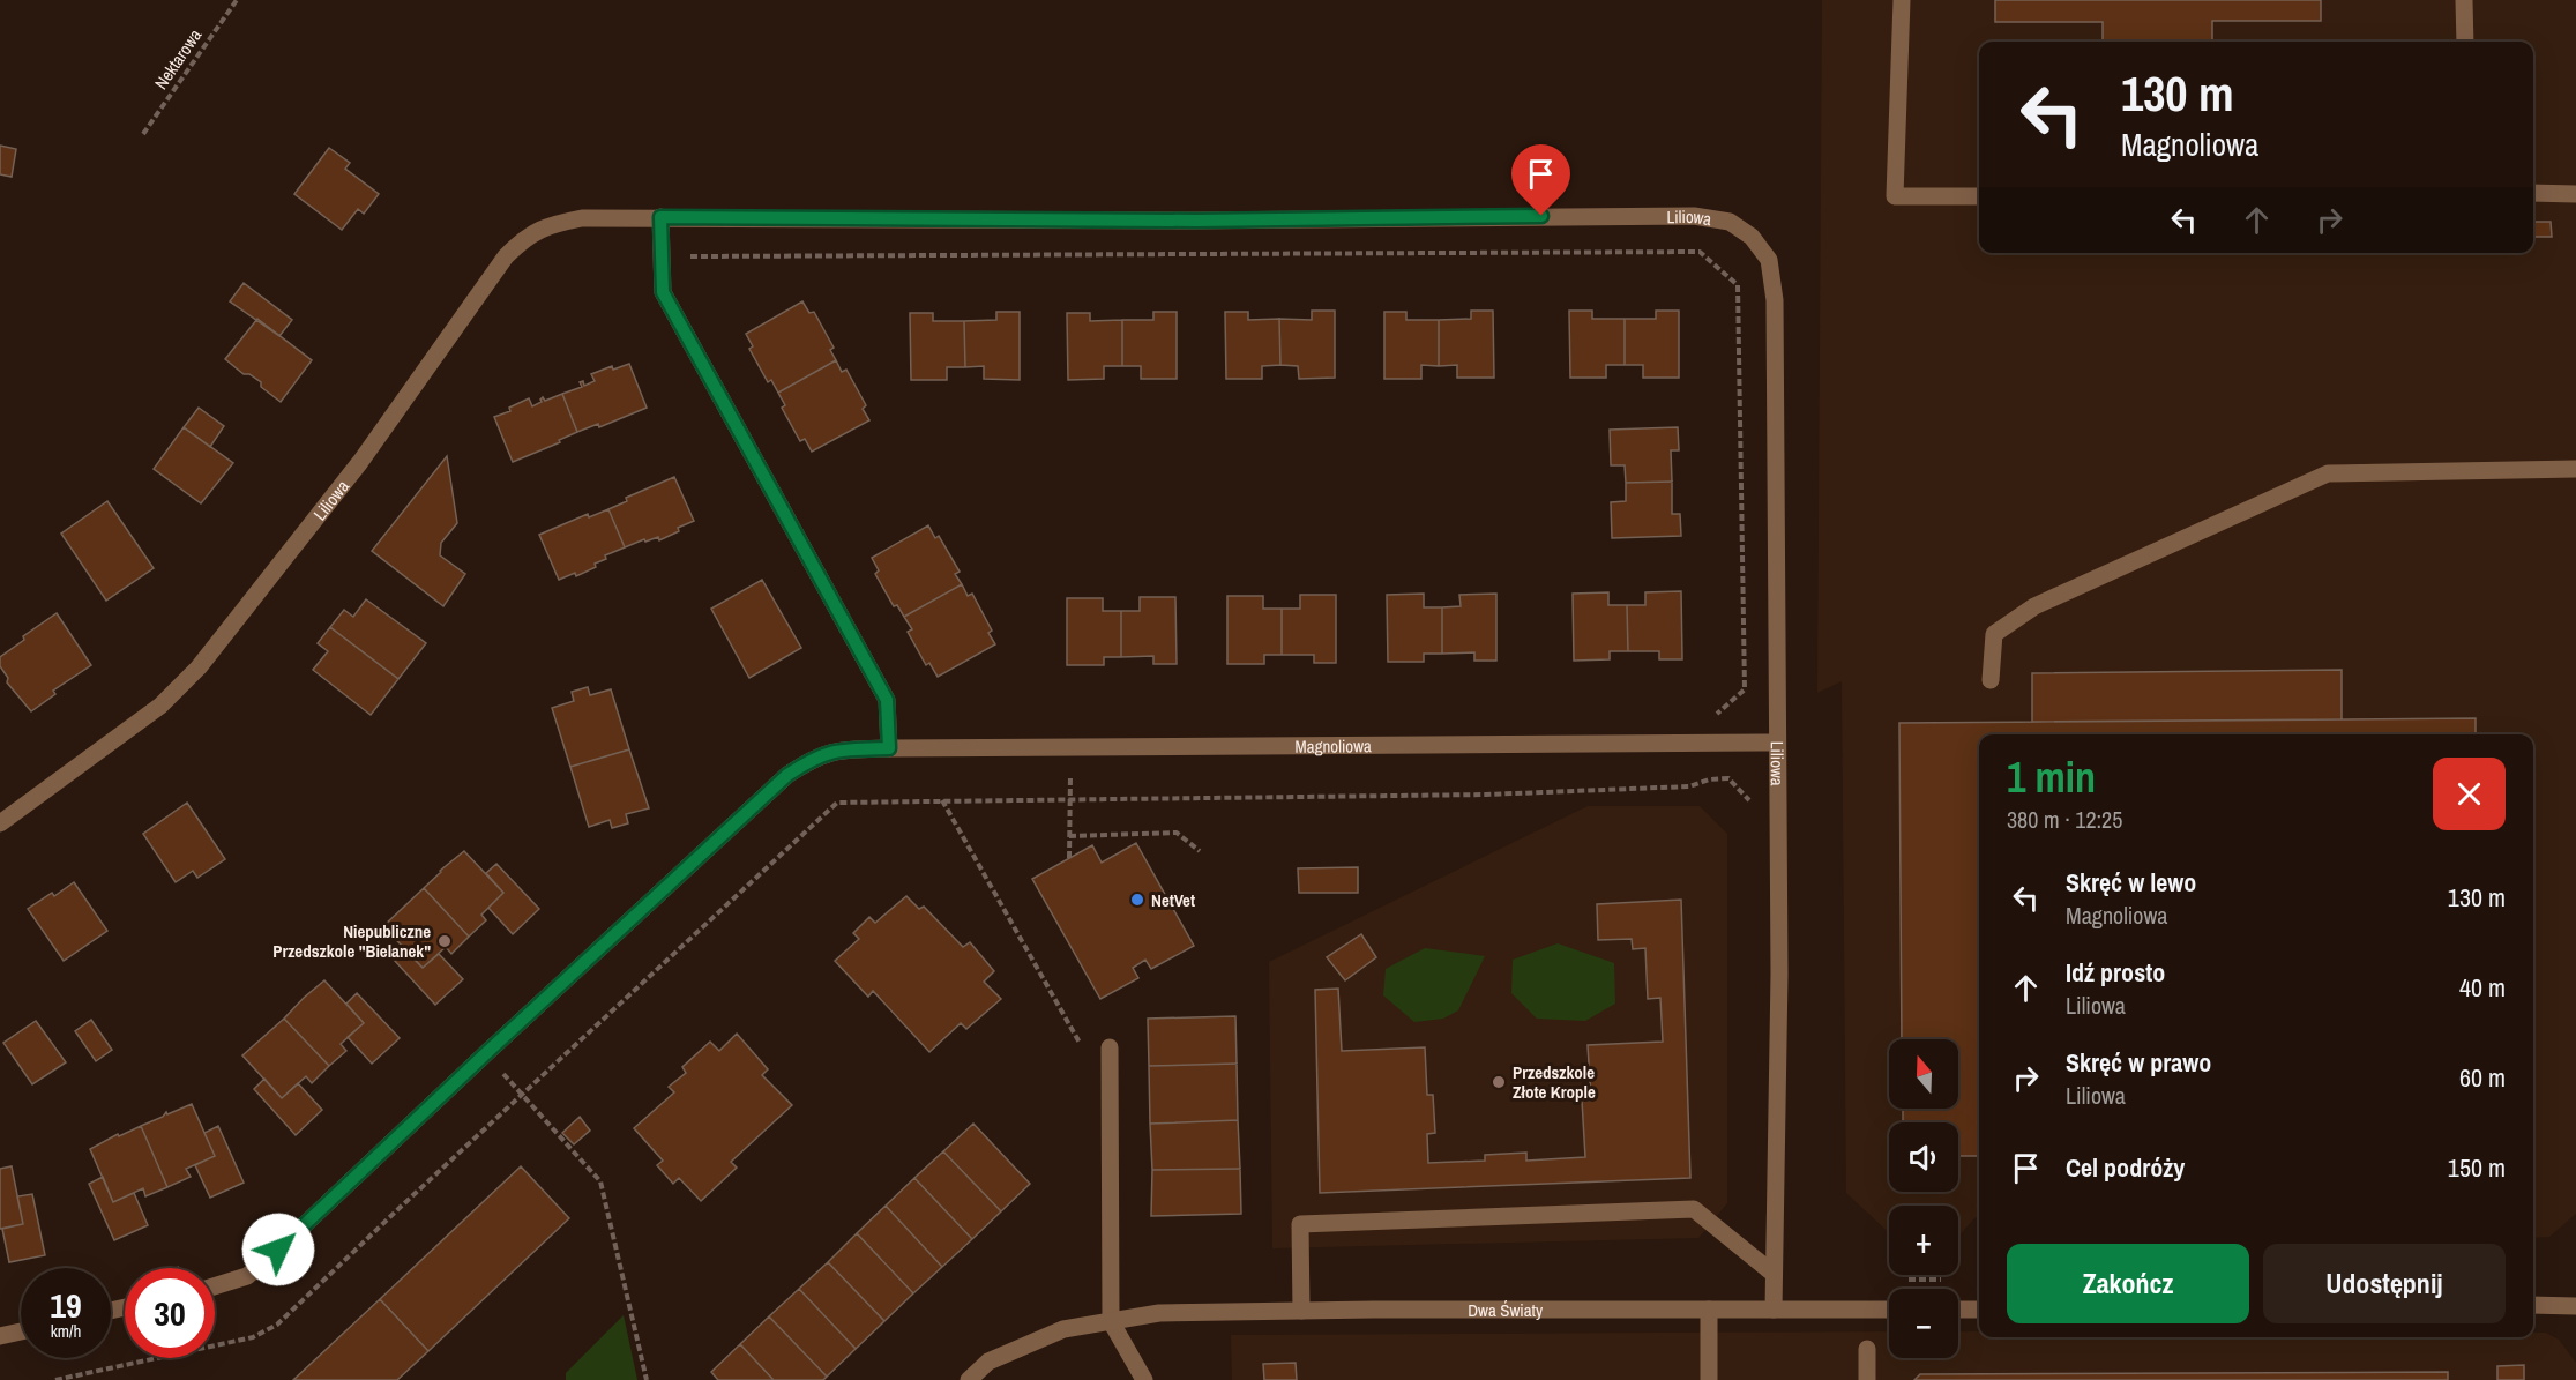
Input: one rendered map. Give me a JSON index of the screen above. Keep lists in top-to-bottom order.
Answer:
{
  "streets": {
    "street": ["Liliowa", "Magnoliowa", "Dwa Światy"],
    "path": ["Nektarowa"]
  },
  "crossings": [
    ["Liliowa", "Magnoliowa"],
    ["Liliowa", "Dwa Światy"]
  ],
  "places": ["NetVet", "Niepubliczne Przedszkole \"Bielanek\"", "Przedszkole Złote Krople"],
  "north": "top",
  "page": {
    "turn": ["130 m", "Magnoliowa"],
    "heading": ["1 min", "380 m · 12:25"],
    "list": [
      {
        "name": "Skręć w lewo",
        "note": "Magnoliowa",
        "value": "130 m"
      },
      {
        "name": "Idź prosto",
        "note": "Liliowa",
        "value": "40 m"
      },
      {
        "name": "Skręć w prawo",
        "note": "Liliowa",
        "value": "60 m"
      },
      {
        "name": "Cel podróży",
        "value": "150 m"
      }
    ],
    "map_buttons": ["+", "−"],
    "buttons": ["Zakończ", "Udostępnij"],
    "speed": "19 km/h",
    "limit": "30"
  }
}
